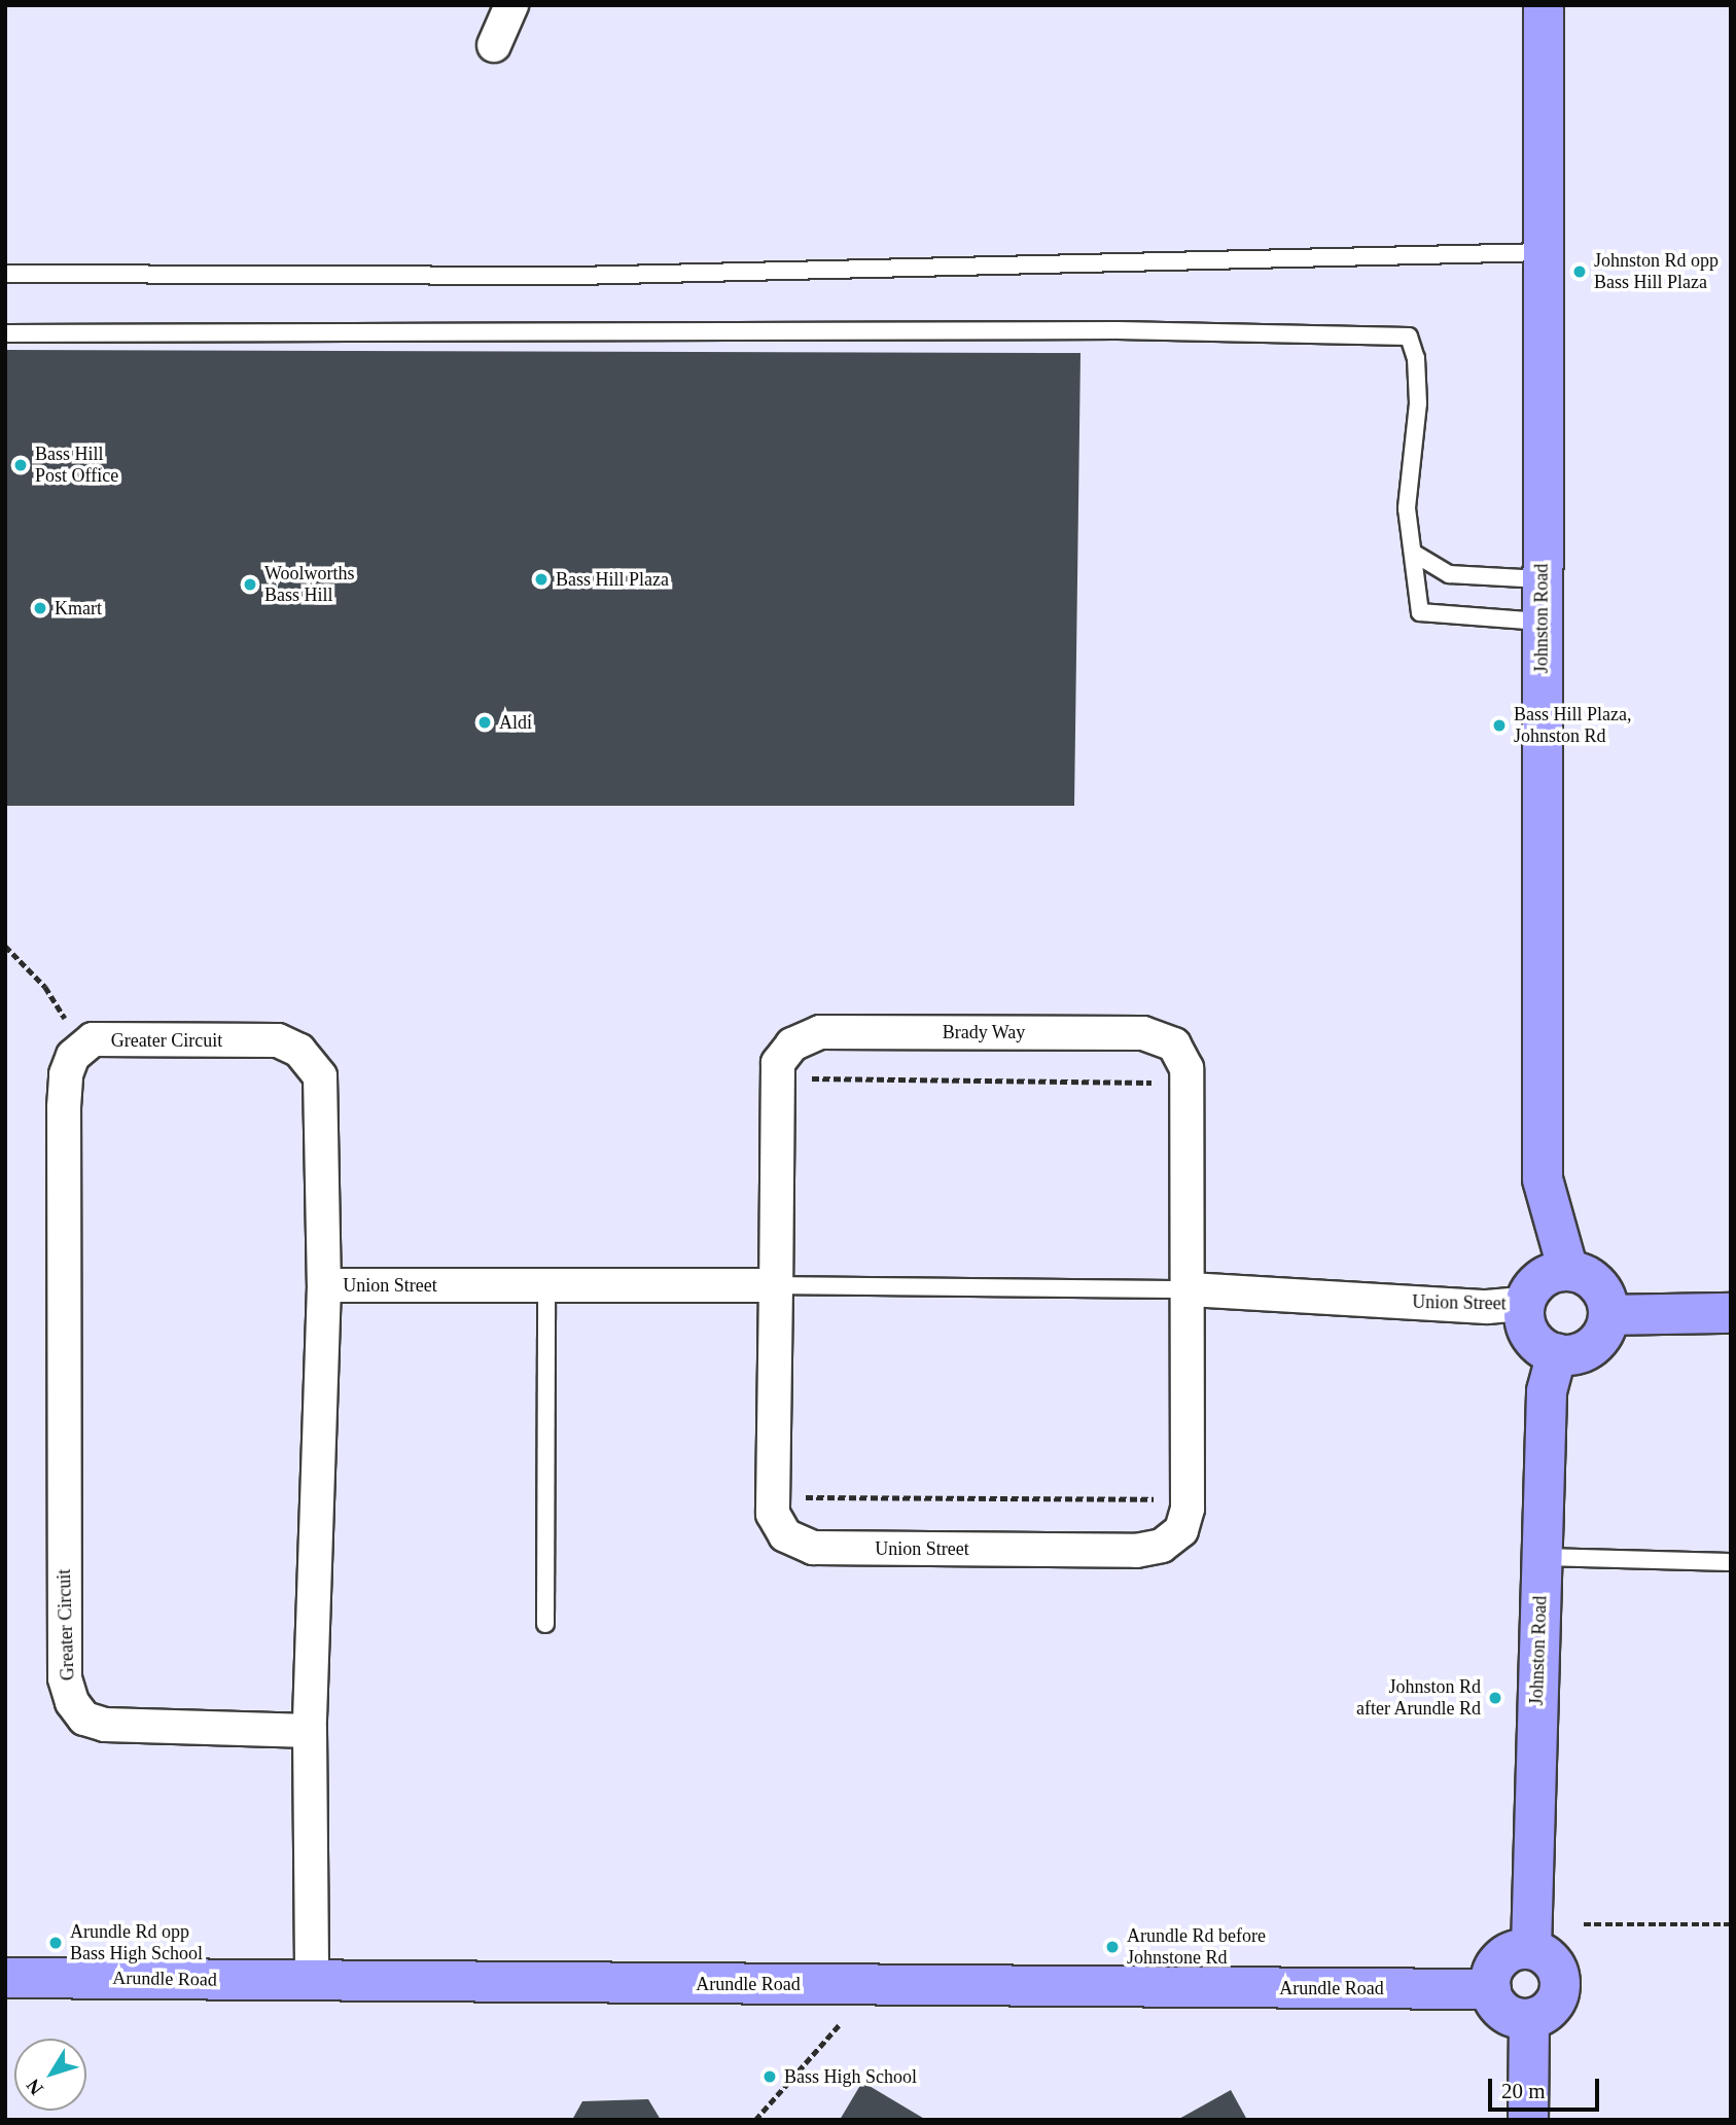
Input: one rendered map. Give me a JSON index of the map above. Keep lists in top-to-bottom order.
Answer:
{
  "streets": {
    "street": [
      "Johnston Road",
      "Brady Way",
      "Greater Circuit",
      "Union Street",
      "Arundle Road"
    ]
  },
  "crossings": [
    ["Johnston Road", "Union Street"],
    ["Johnston Road", "Arundle Road"],
    ["Brady Way", "Union Street"],
    ["Greater Circuit", "Union Street"],
    ["Greater Circuit", "Arundle Road"]
  ],
  "places": [
    "Johnston Rd opp Bass Hill Plaza",
    "Bass Hill Post Office",
    "Bass Hill Plaza",
    "Woolworths Bass Hill",
    "Kmart",
    "Aldi",
    "Bass Hill Plaza, Johnston Rd",
    "Johnston Rd after Arundle Rd",
    "Arundle Rd opp Bass High School",
    "Arundle Rd before Johnstone Rd",
    "Bass High School"
  ],
  "scale_bar": "20 m",
  "north": "bottom left"
}
